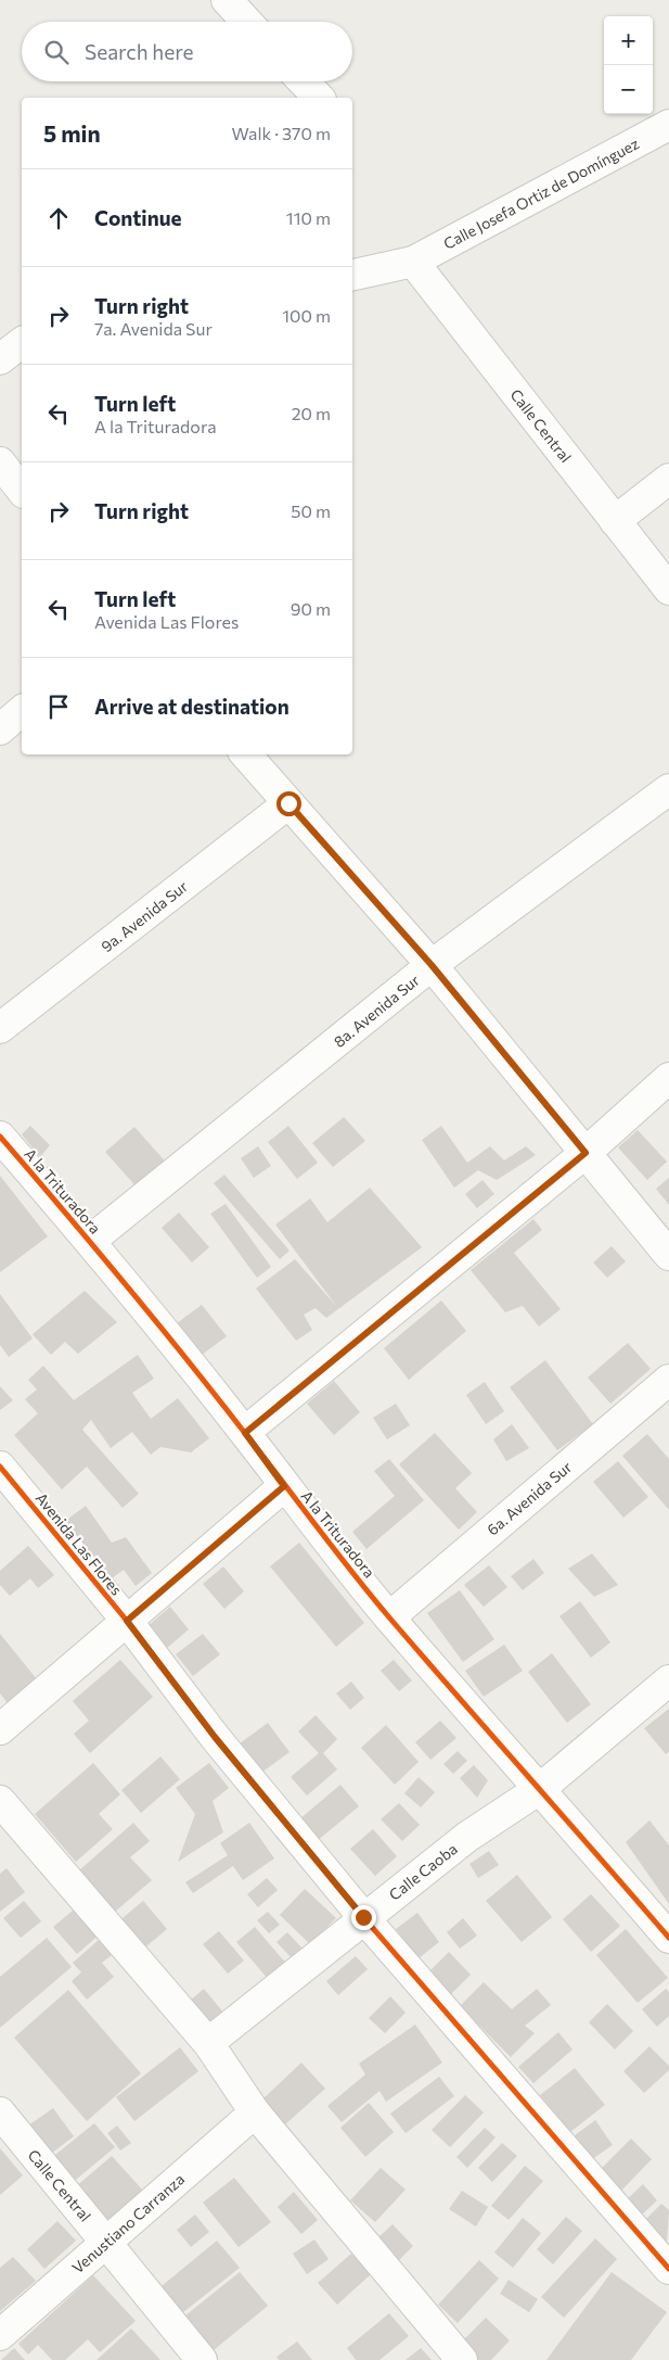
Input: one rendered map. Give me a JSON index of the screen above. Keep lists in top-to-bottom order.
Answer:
{
  "streets": {
    "street": [
      "Calle Josefa Ortiz de Domínguez",
      "Calle Central",
      "9a. Avenida Sur",
      "8a. Avenida Sur",
      "A la Trituradora",
      "6a. Avenida Sur",
      "Avenida Las Flores",
      "Calle Caoba",
      "Venustiano Carranza"
    ]
  },
  "crossings": [
    ["Calle Josefa Ortiz de Domínguez", "Calle Central"],
    ["Calle Central", "Venustiano Carranza"],
    ["8a. Avenida Sur", "A la Trituradora"],
    ["A la Trituradora", "6a. Avenida Sur"],
    ["A la Trituradora", "Calle Caoba"],
    ["Avenida Las Flores", "Calle Caoba"]
  ],
  "page": {
    "map_buttons": ["+", "−"],
    "search": "Search here",
    "heading": ["5 min", "Walk · 370 m"],
    "list": [
      ["Continue", "110 m"],
      ["Turn right", "7a. Avenida Sur", "100 m"],
      ["Turn left", "A la Trituradora", "20 m"],
      ["Turn right", "50 m"],
      ["Turn left", "Avenida Las Flores", "90 m"],
      "Arrive at destination"
    ]
  }
}
